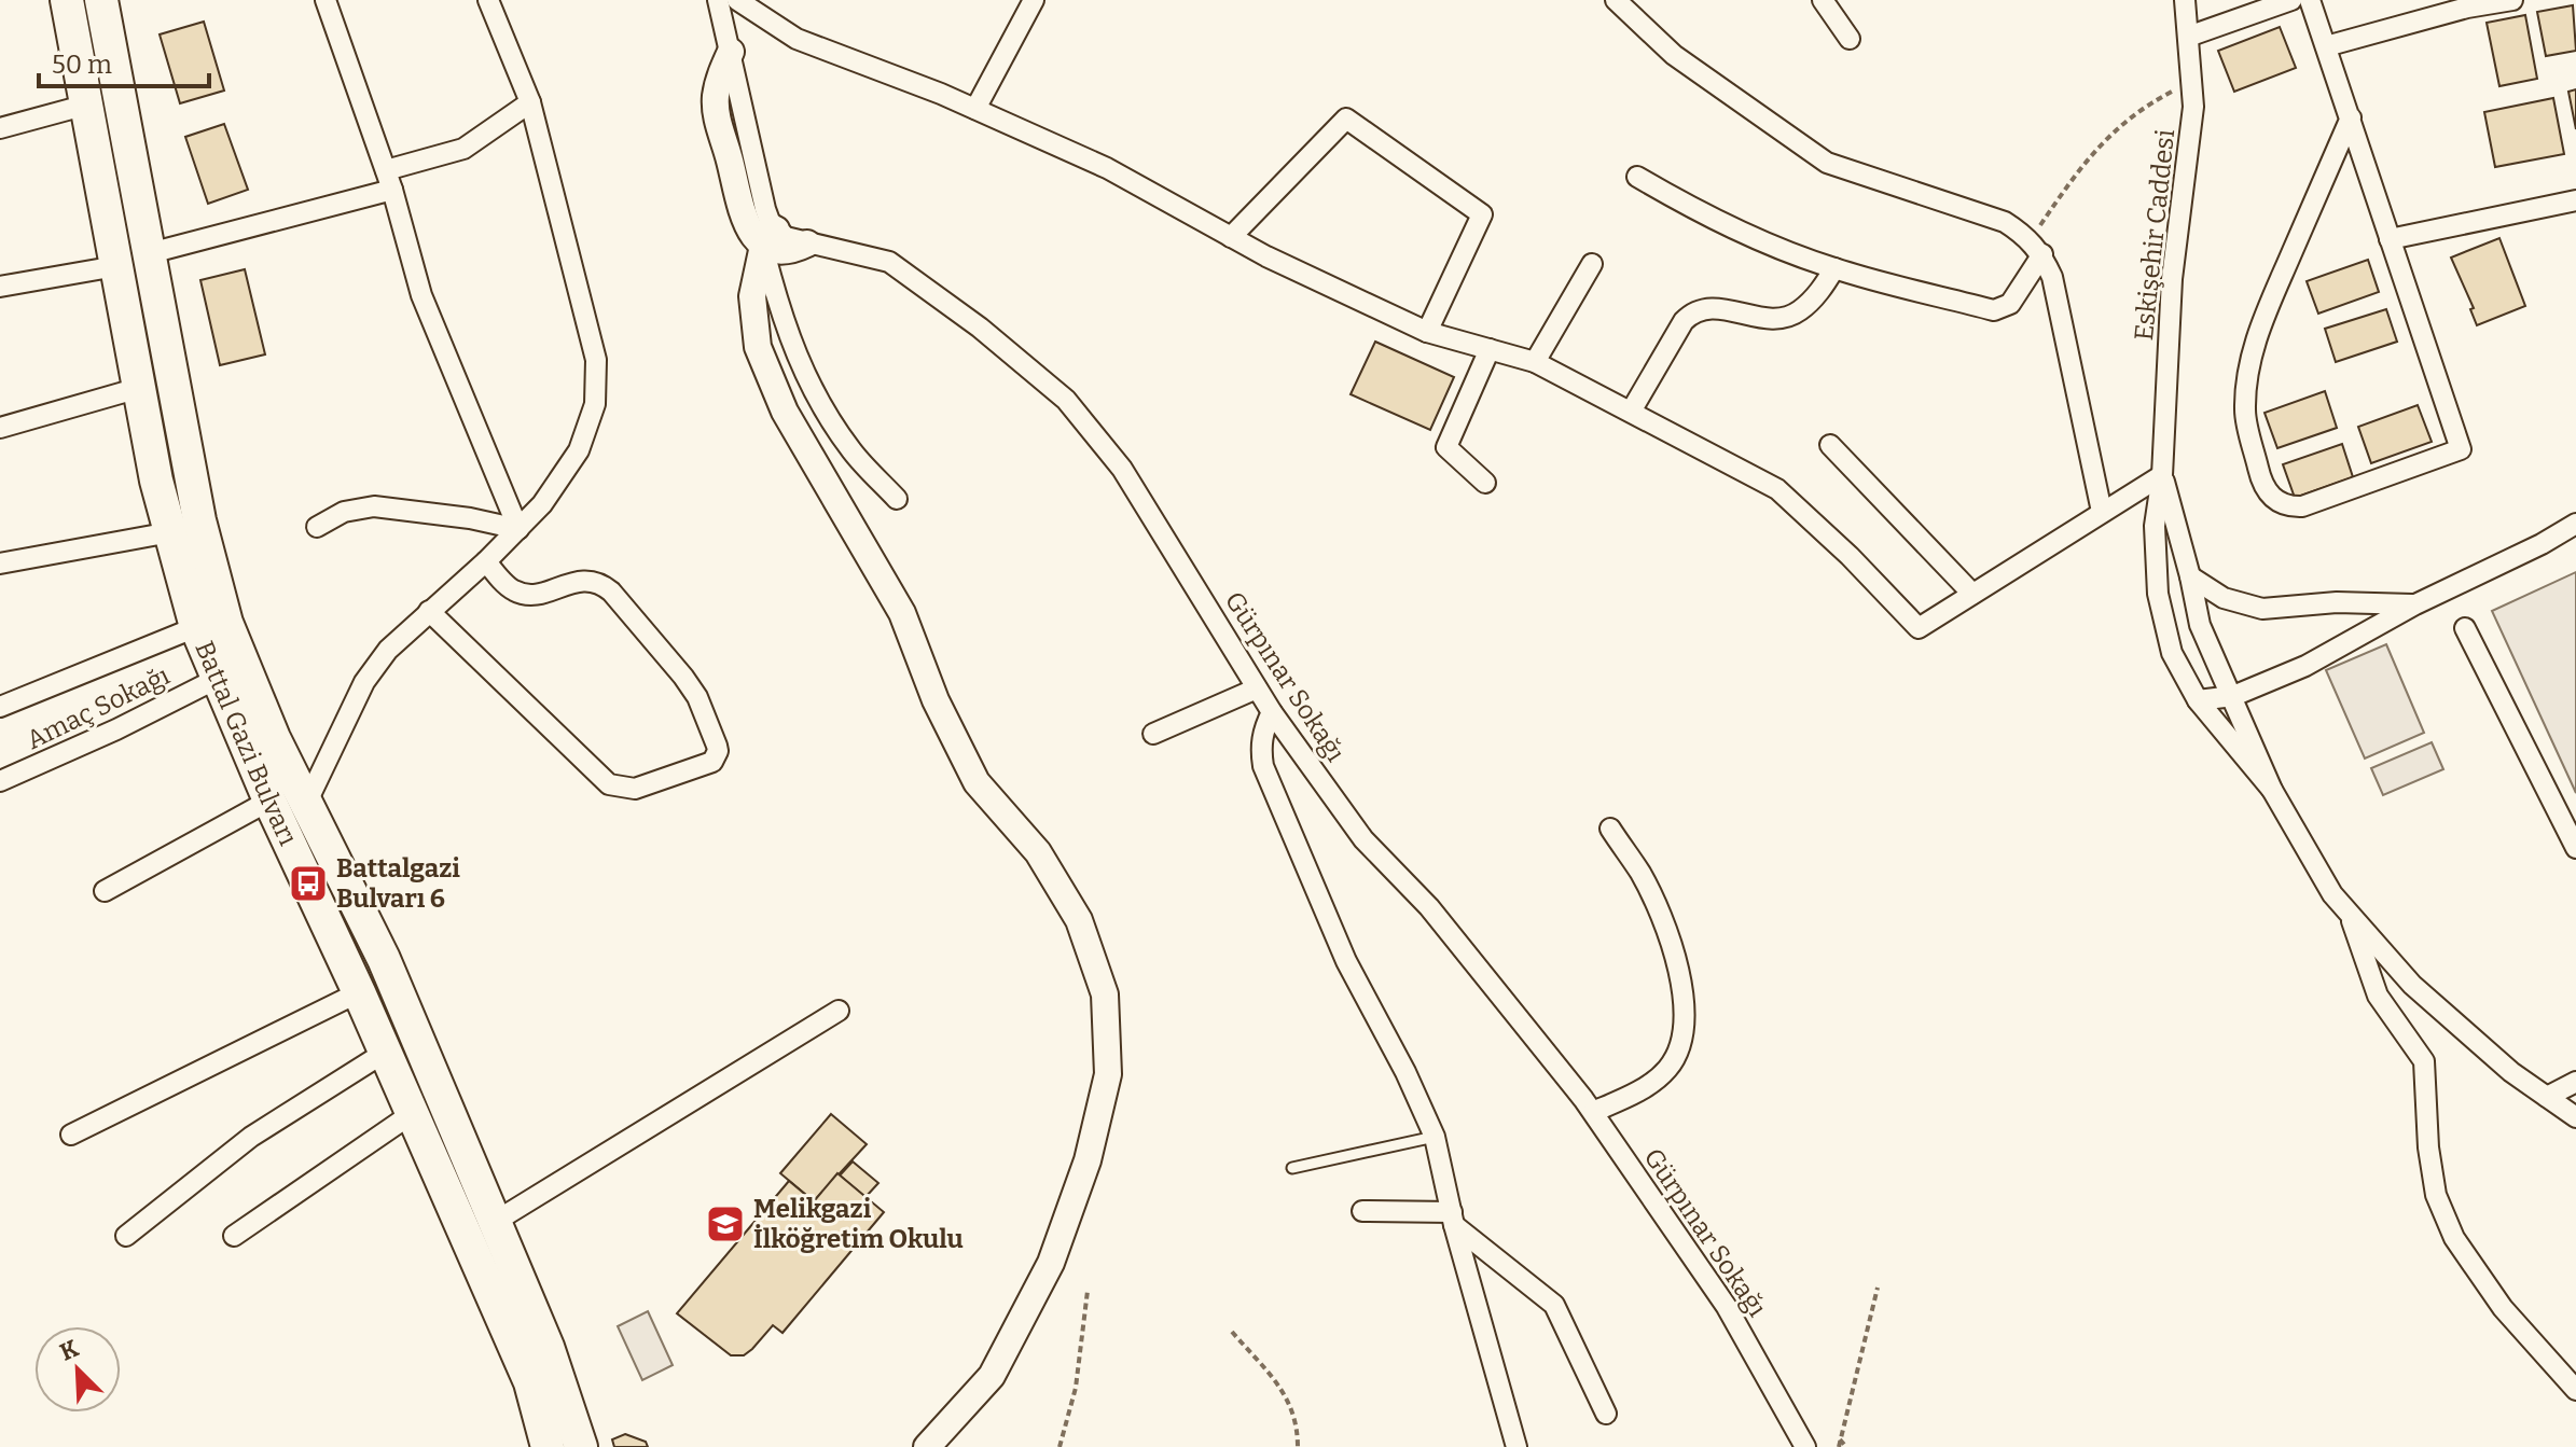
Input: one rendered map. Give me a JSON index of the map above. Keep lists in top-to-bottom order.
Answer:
{
  "streets": {
    "main road": ["Battal Gazi Bulvarı"],
    "street": ["Eskişehir Caddesi", "Gürpınar Sokağı", "Amaç Sokağı"]
  },
  "crossings": [
    ["Amaç Sokağı", "Battal Gazi Bulvarı"]
  ],
  "places": {
    "bus stop": ["Battalgazi Bulvarı 6"],
    "school or university": ["Melikgazi İlköğretim Okulu"]
  },
  "scale_bar": "50 m",
  "north": "top left"
}
